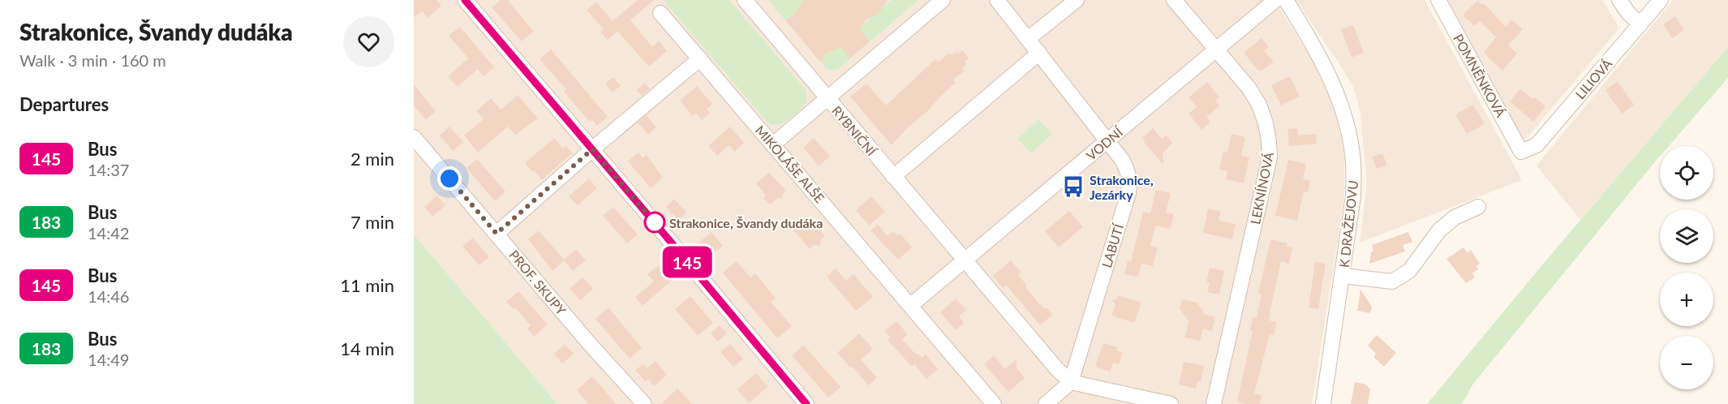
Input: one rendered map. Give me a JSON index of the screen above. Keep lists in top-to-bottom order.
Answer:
{
  "streets": {
    "street": [
      "POMNĚNKOVÁ",
      "LILIOVÁ",
      "RYBNIČNÍ",
      "VODNÍ",
      "MIKOLÁŠE ALŠE",
      "LEKNÍNOVÁ",
      "K DRAŽEJOVU",
      "LABUTÍ",
      "PROF. SKUPY"
    ]
  },
  "crossings": [
    ["POMNĚNKOVÁ", "LILIOVÁ"],
    ["RYBNIČNÍ", "VODNÍ"],
    ["RYBNIČNÍ", "LABUTÍ"],
    ["VODNÍ", "LEKNÍNOVÁ"],
    ["VODNÍ", "LABUTÍ"]
  ],
  "places": {
    "bus stop": ["Strakonice, Jezárky"],
    "other": ["Strakonice, Švandy dudáka"]
  },
  "lines": ["bus line 145"],
  "page": {
    "heading": [
      ["Strakonice, Švandy dudáka", "Walk · 3 min · 160 m"],
      "Departures"
    ],
    "on_map": "145",
    "list": [
      {
        "mark": "145",
        "name": "Bus",
        "note": "14:37",
        "value": "2 min"
      },
      {
        "mark": "183",
        "name": "Bus",
        "note": "14:42",
        "value": "7 min"
      },
      {
        "mark": "145",
        "name": "Bus",
        "note": "14:46",
        "value": "11 min"
      },
      {
        "mark": "183",
        "name": "Bus",
        "note": "14:49",
        "value": "14 min"
      }
    ],
    "map_buttons": ["+", "−"]
  }
}
